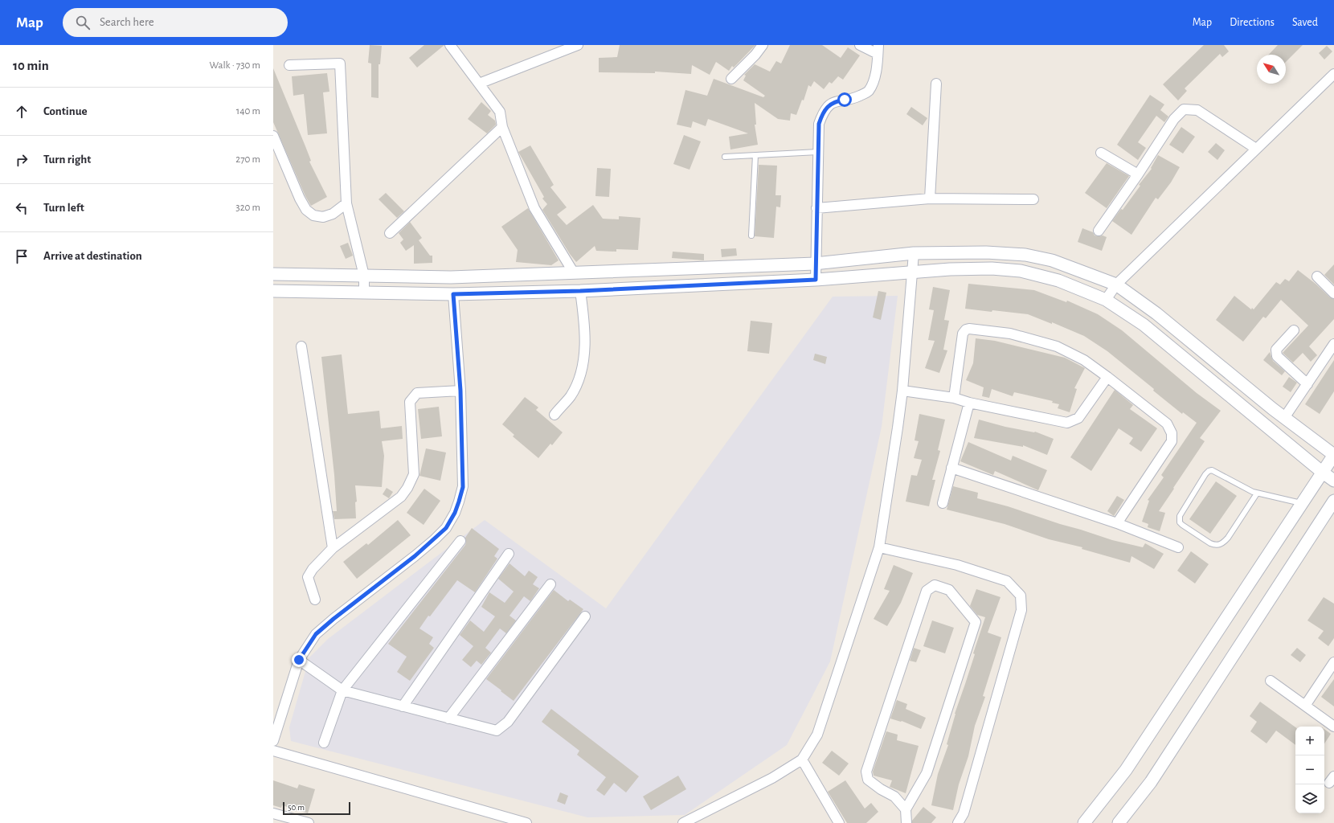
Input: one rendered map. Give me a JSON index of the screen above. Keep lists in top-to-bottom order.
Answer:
{
  "scale_bar": "50 m",
  "north": "top left",
  "page": {
    "header": "Map",
    "search": "Search here",
    "nav": ["Map", "Directions", "Saved"],
    "heading": ["10 min", "Walk · 730 m"],
    "list": [
      ["Continue", "140 m"],
      ["Turn right", "270 m"],
      ["Turn left", "320 m"],
      "Arrive at destination"
    ],
    "map_buttons": ["+", "−"],
    "scale": "50 m"
  }
}
